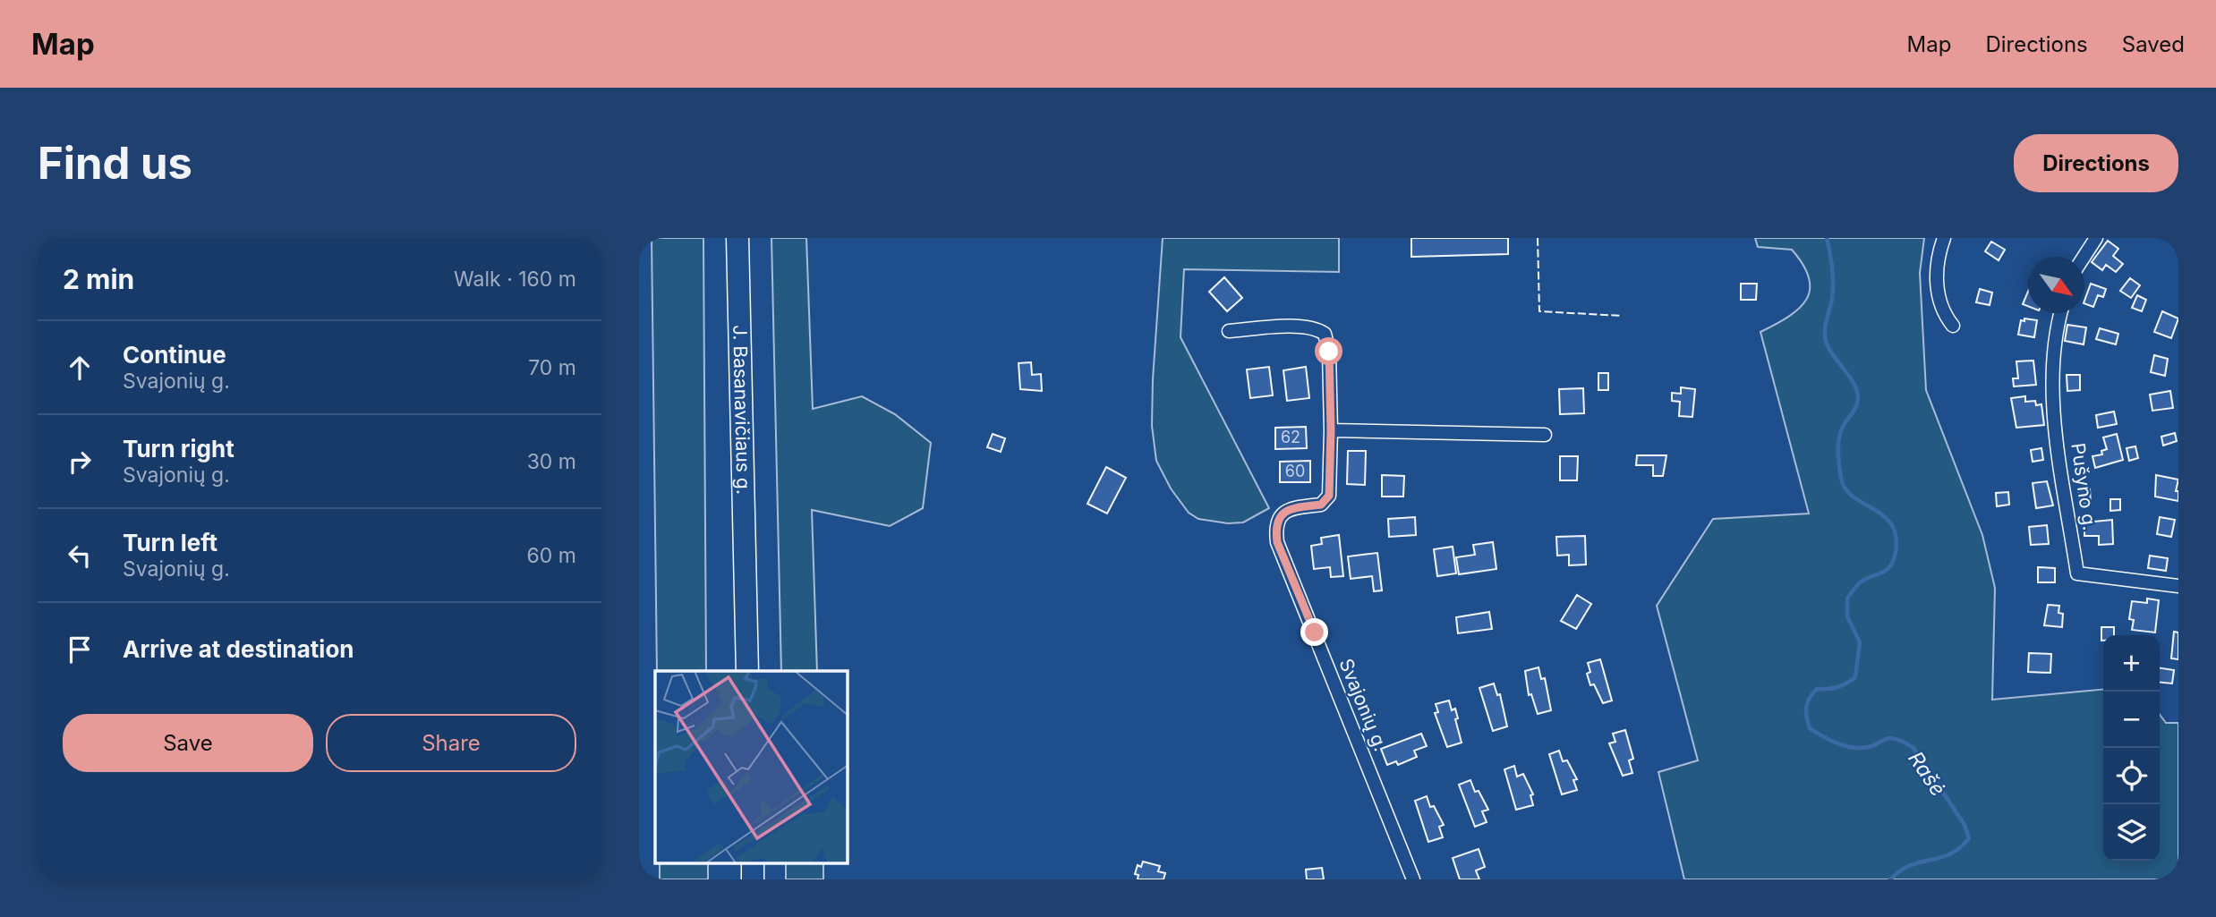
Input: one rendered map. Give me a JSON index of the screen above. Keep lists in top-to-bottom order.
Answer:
{
  "streets": {
    "highway": ["J. Basanavičiaus g."],
    "street": ["Pušyno g.", "Svajonių g."]
  },
  "water": ["Rašė"],
  "house_numbers": ["62", "60"],
  "north": "bottom right",
  "page": {
    "header": "Map",
    "nav": ["Map", "Directions", "Saved"],
    "buttons": [
      "Directions",
      ["Save", "Share"]
    ],
    "title": "Find us",
    "heading": ["2 min", "Walk · 160 m"],
    "list": [
      ["Continue", "Svajonių g.", "70 m"],
      ["Turn right", "Svajonių g.", "30 m"],
      ["Turn left", "Svajonių g.", "60 m"],
      "Arrive at destination"
    ],
    "map_buttons": ["+", "−"]
  }
}
